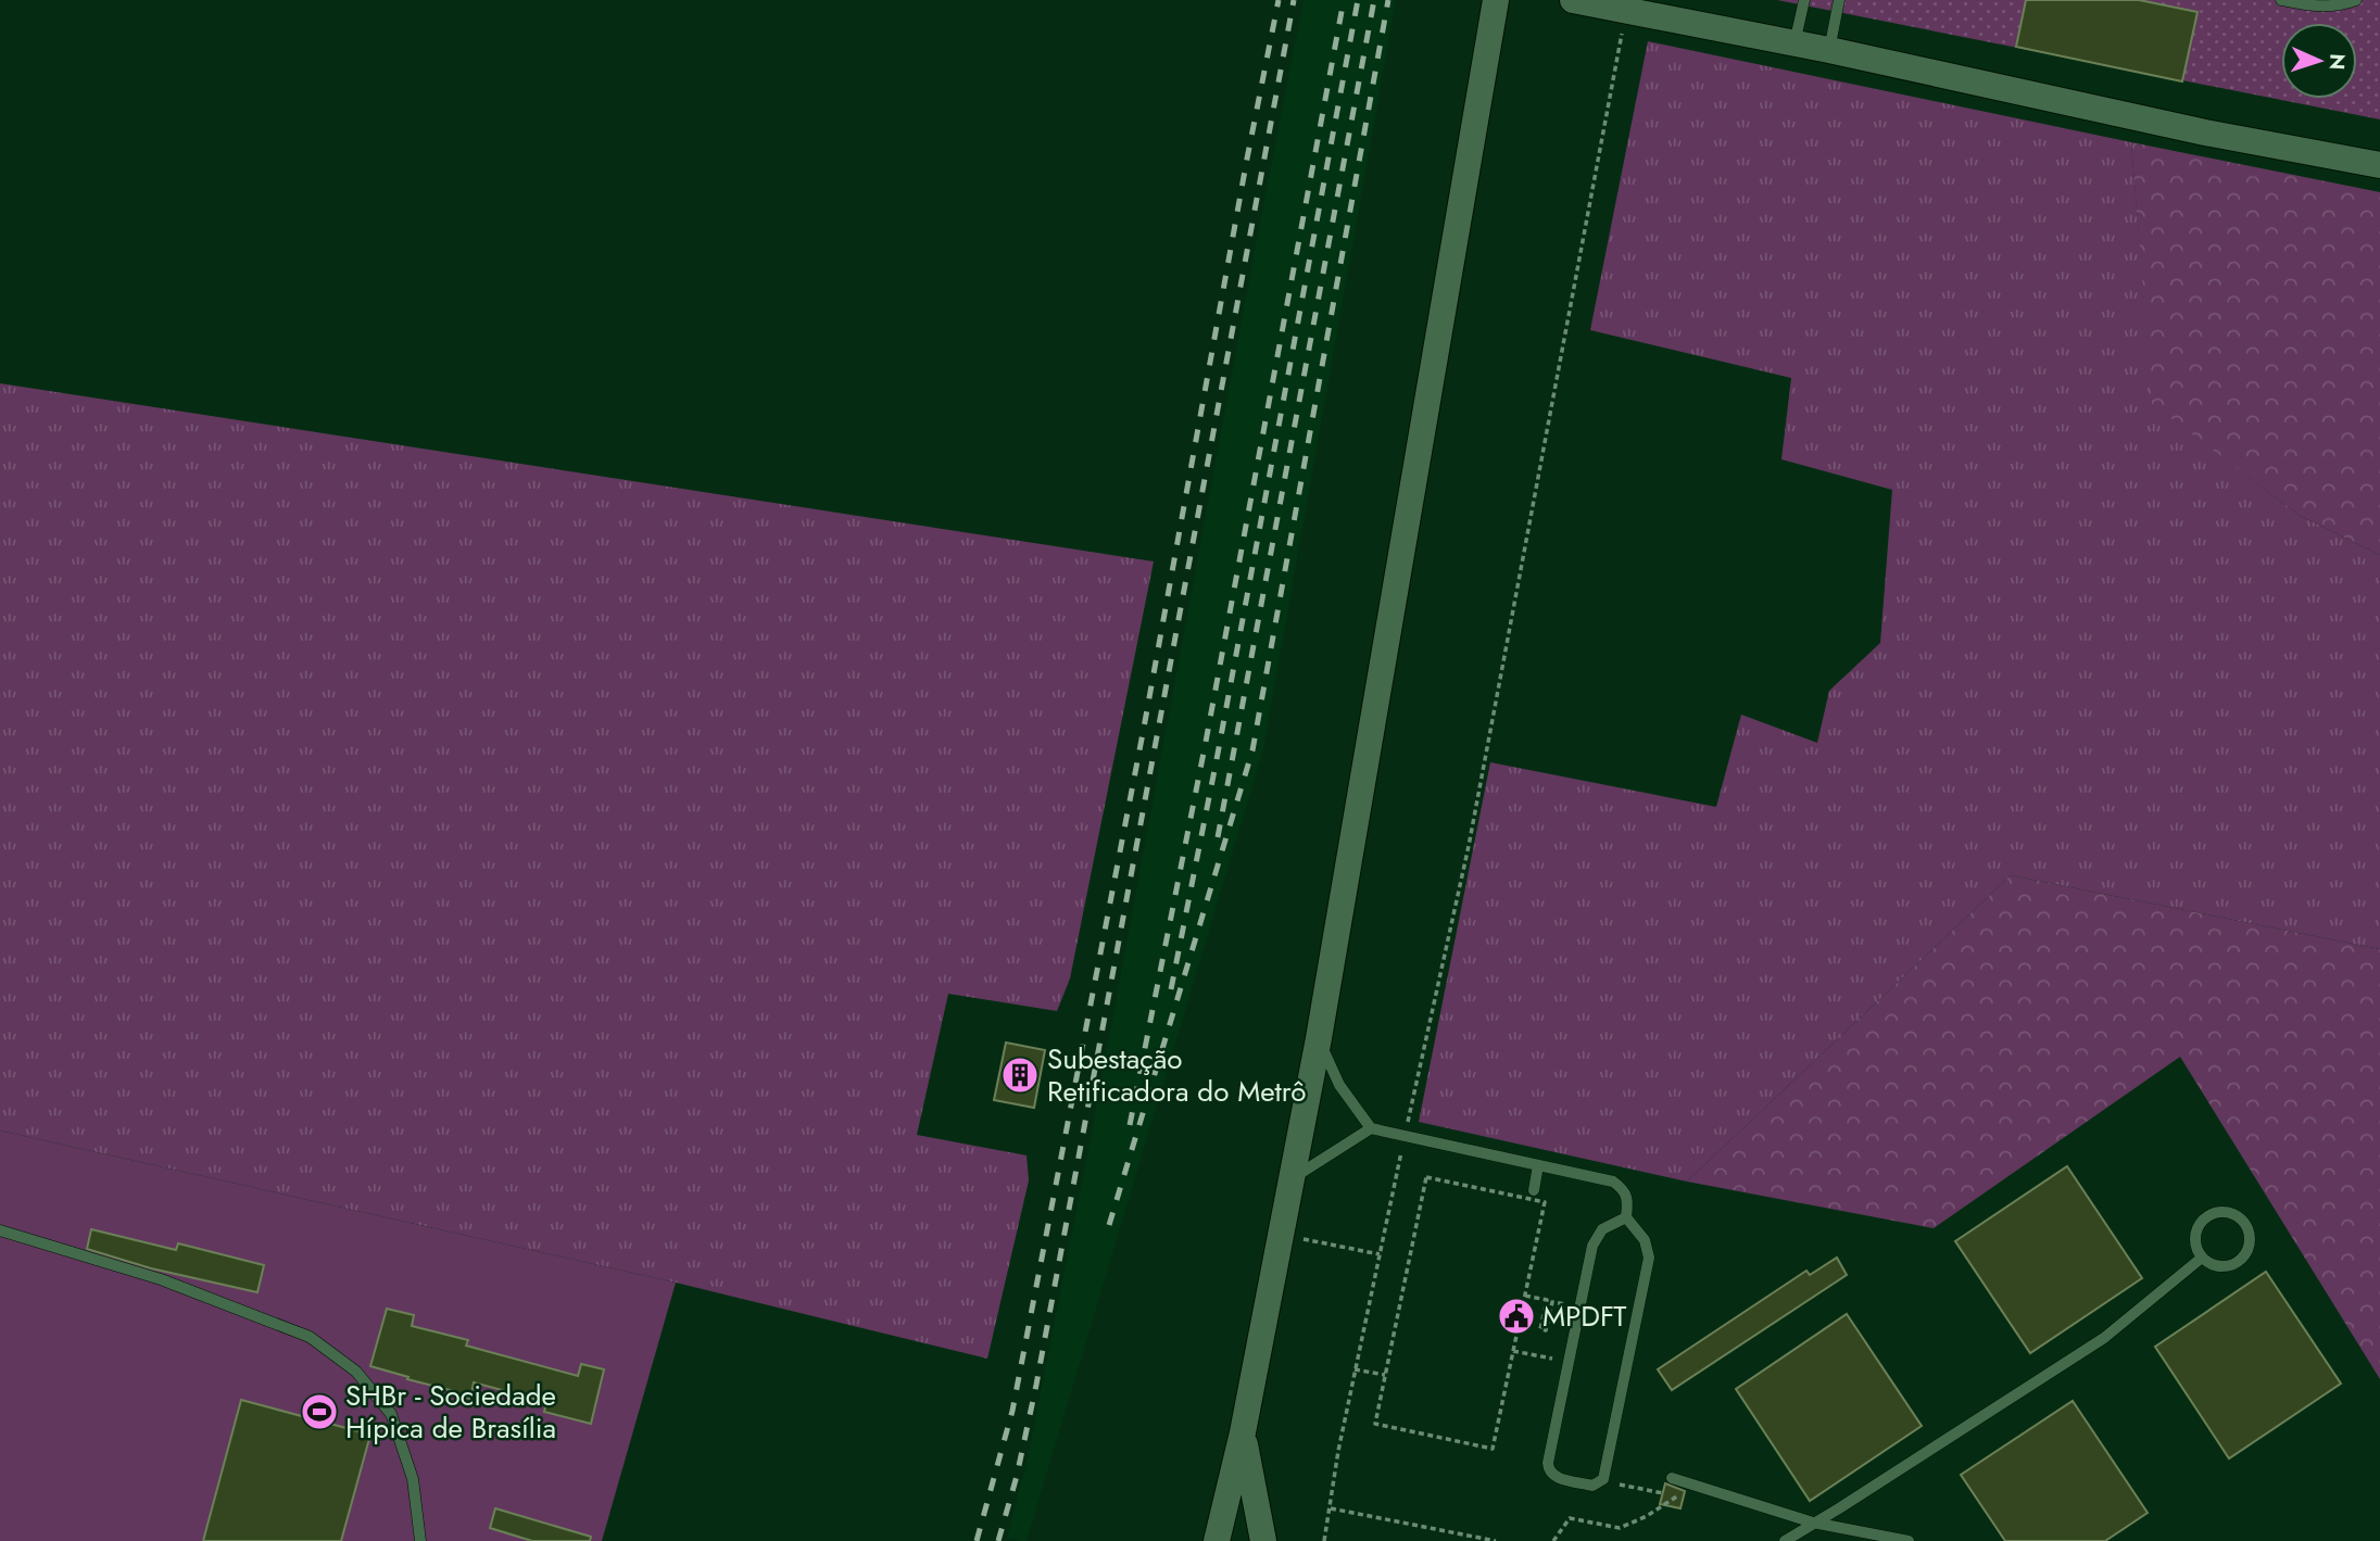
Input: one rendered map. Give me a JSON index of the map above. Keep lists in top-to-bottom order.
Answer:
{
  "places": {
    "building": ["Subestação Retificadora do Metrô"],
    "public building": ["MPDFT"],
    "sports": ["SHBr - Sociedade Hípica de Brasília"]
  },
  "north": "right"
}
